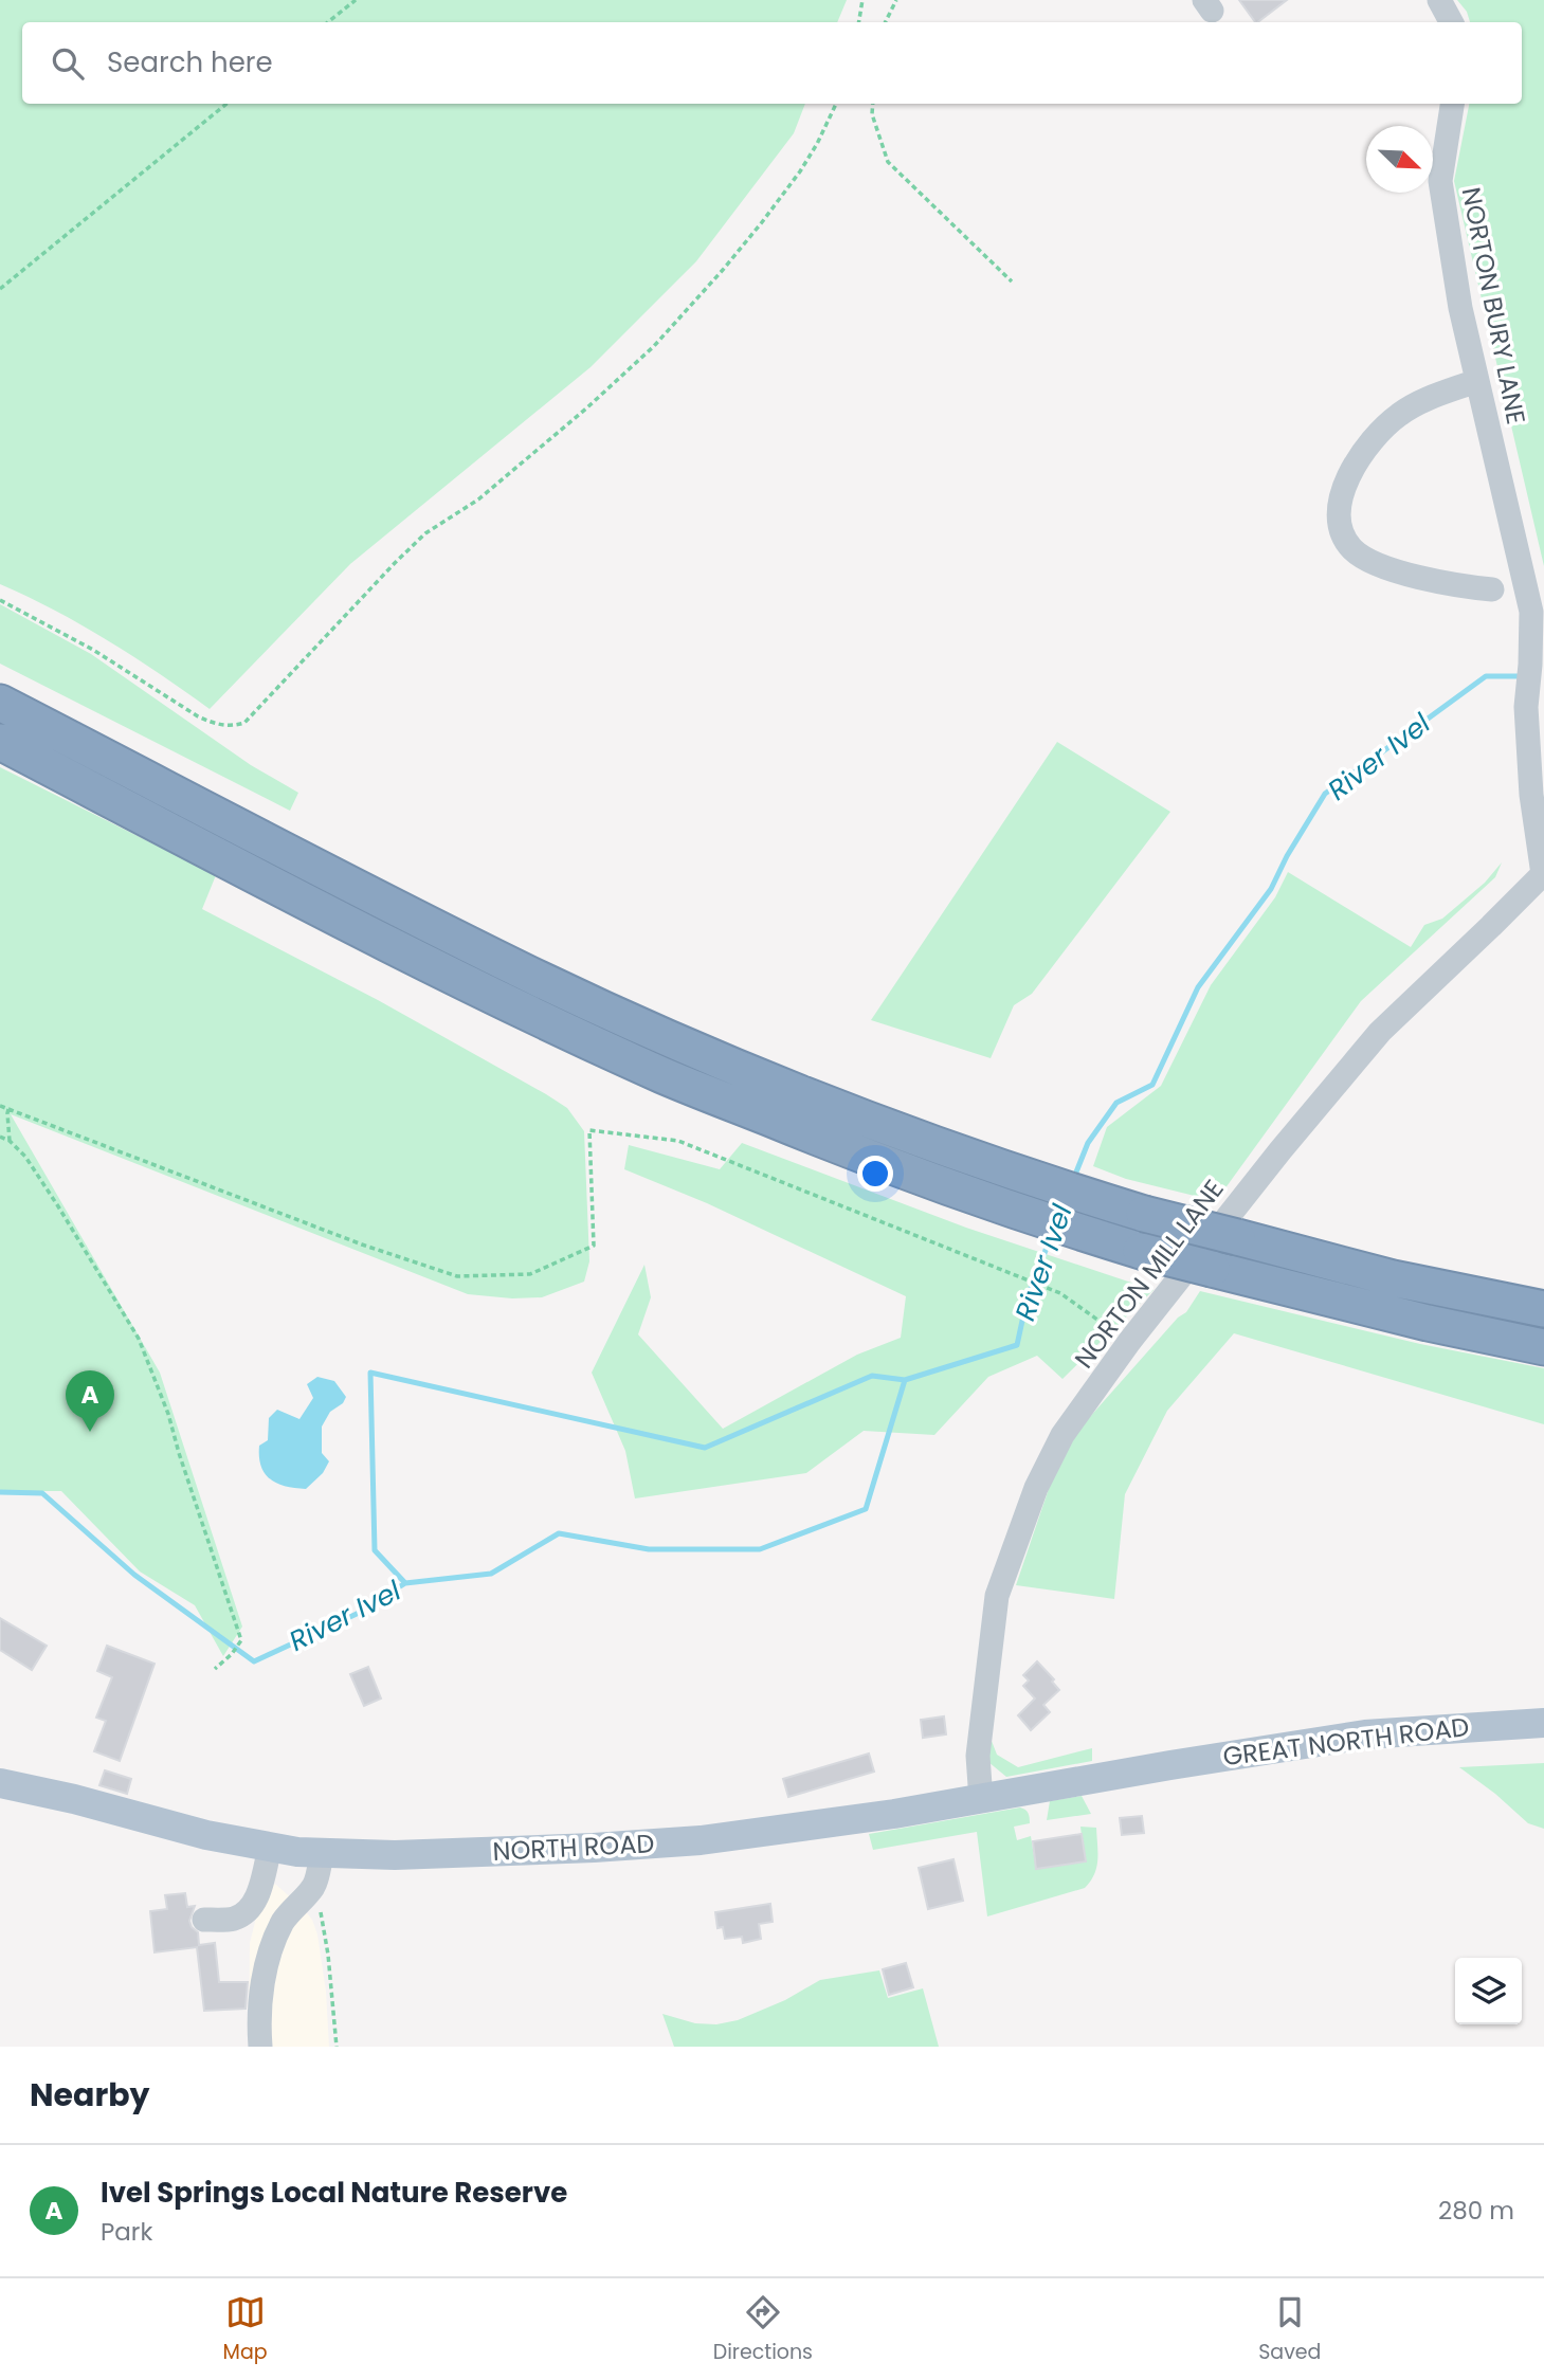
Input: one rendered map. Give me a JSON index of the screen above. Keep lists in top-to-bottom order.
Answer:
{
  "streets": {
    "main road": ["GREAT NORTH ROAD", "NORTH ROAD"],
    "street": ["NORTON BURY LANE", "NORTON MILL LANE"]
  },
  "crossings": [
    ["NORTON BURY LANE", "NORTON MILL LANE"],
    ["NORTON MILL LANE", "NORTH ROAD"],
    ["GREAT NORTH ROAD", "NORTH ROAD"]
  ],
  "water": ["River Ivel"],
  "north": "bottom right",
  "page": {
    "search": "Search here",
    "pins": "A",
    "heading": "Nearby",
    "list": [
      {
        "mark": "A",
        "name": "Ivel Springs Local Nature Reserve",
        "note": "Park",
        "value": "280 m"
      }
    ],
    "nav": ["Map", "Directions", "Saved"]
  }
}
